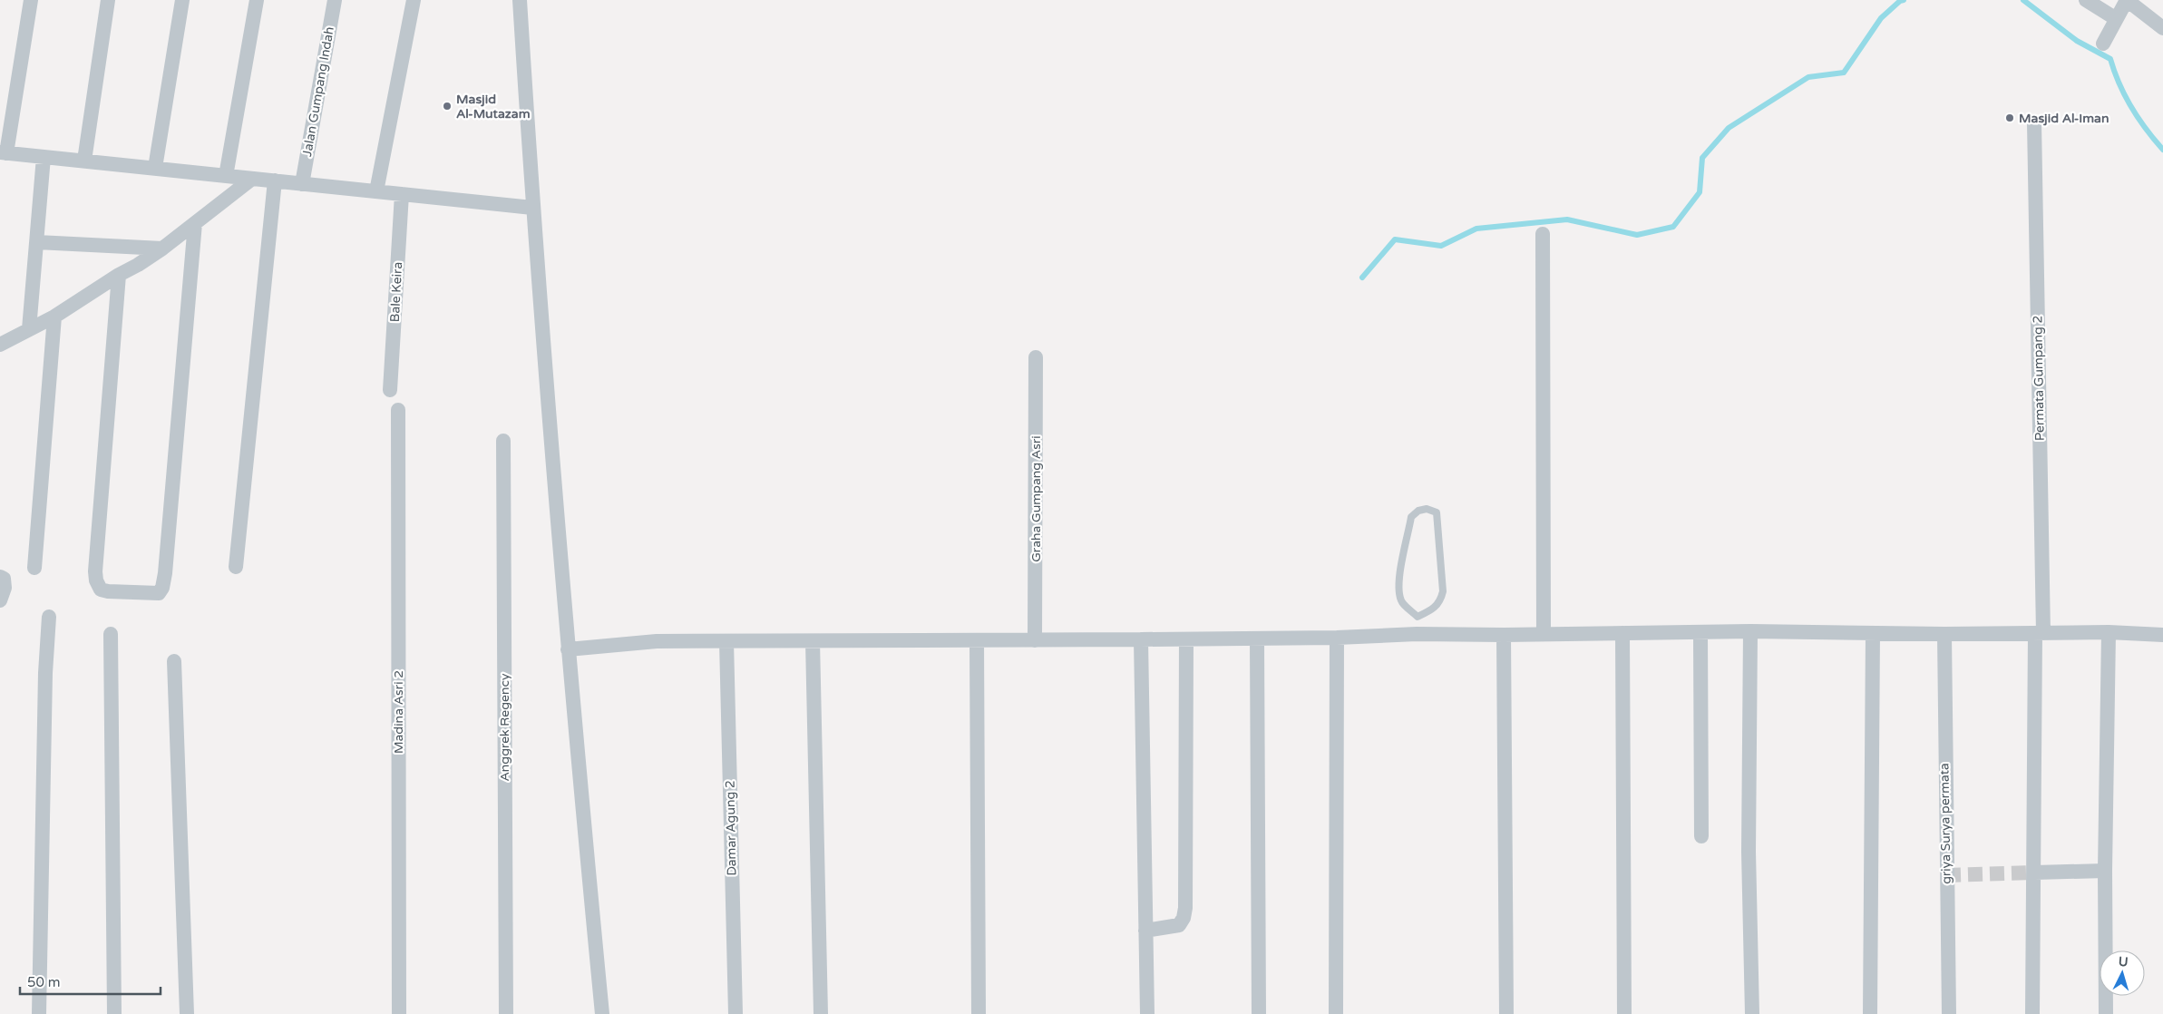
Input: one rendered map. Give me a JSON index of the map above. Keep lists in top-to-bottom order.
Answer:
{
  "streets": {
    "street": [
      "Jalan Gumpang Indah",
      "Bale Keira",
      "Permata Gumpang 2",
      "Graha Gumpang Asri",
      "Madina Asri 2",
      "Anggrek Regency",
      "griya Surya permata",
      "Damar Agung 2"
    ]
  },
  "places": ["Masjid Al-Mutazam", "Masjid Al-Iman"],
  "scale_bar": "50 m",
  "north": "top"
}
